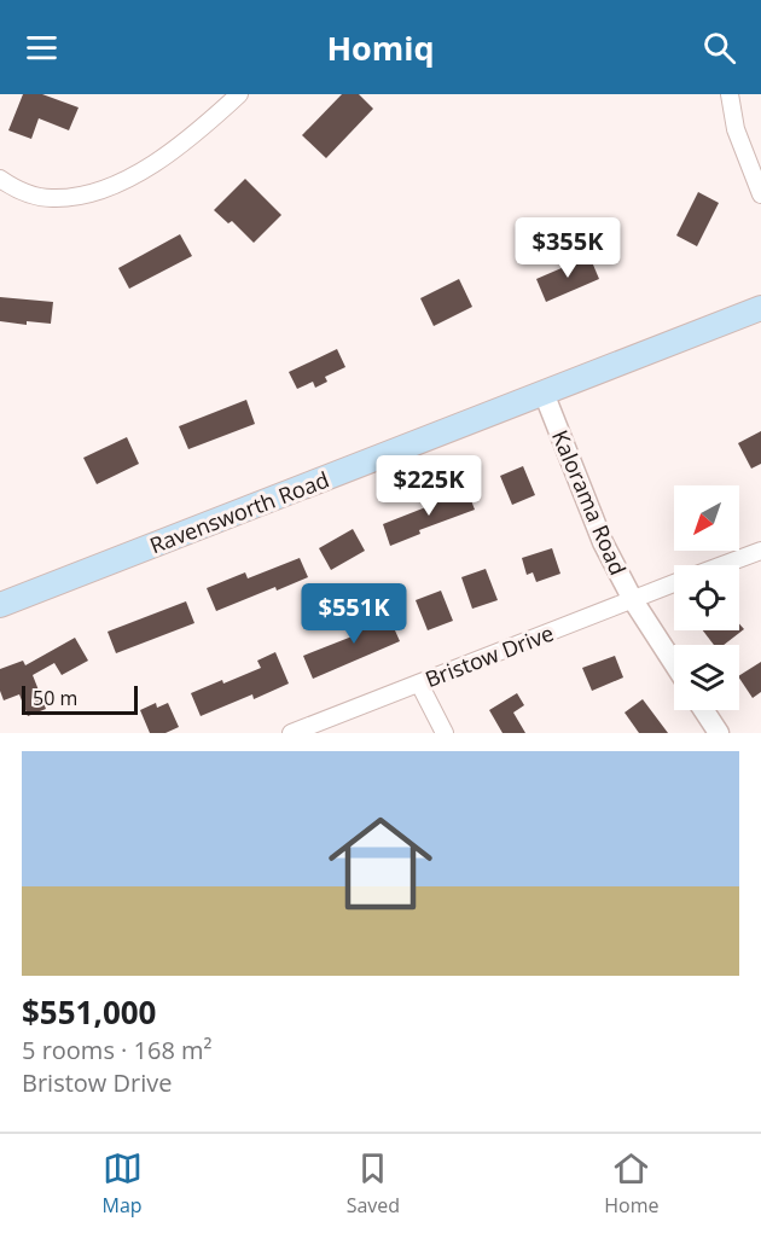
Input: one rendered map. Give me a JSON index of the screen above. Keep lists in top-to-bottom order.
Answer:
{
  "streets": {
    "main road": ["Ravensworth Road"],
    "street": ["Kalorama Road", "Bristow Drive"]
  },
  "crossings": [
    ["Kalorama Road", "Ravensworth Road"],
    ["Kalorama Road", "Bristow Drive"]
  ],
  "scale_bar": "50 m",
  "north": "bottom left",
  "page": {
    "header": "Homiq",
    "price": ["$355K", "$225K", "$551K"],
    "scale": "50 m",
    "list": [
      {
        "name": "$551,000",
        "note": "5 rooms · 168 m² · Bristow Drive"
      }
    ],
    "tabs": ["Map", "Saved", "Home"]
  }
}
